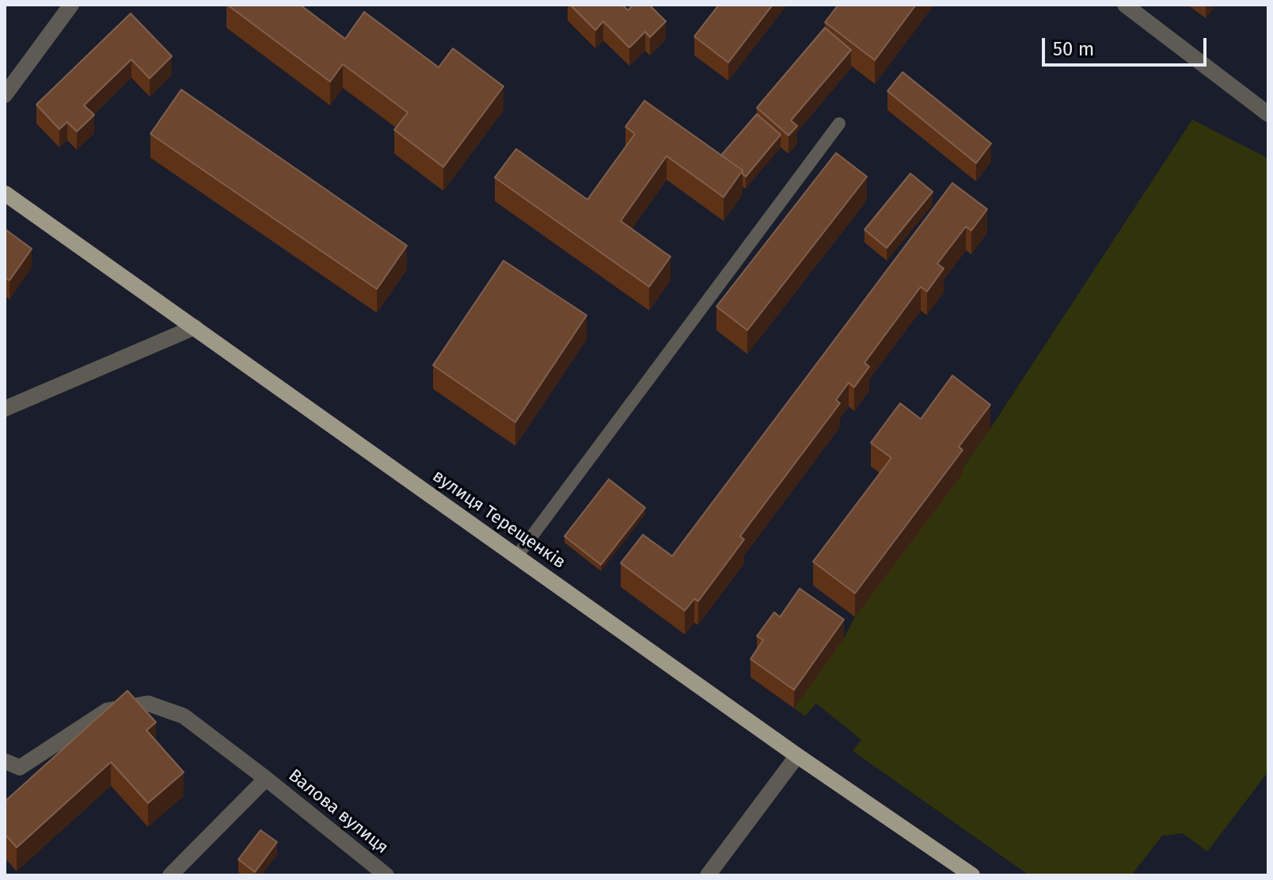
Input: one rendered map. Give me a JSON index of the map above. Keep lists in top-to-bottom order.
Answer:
{
  "streets": {
    "main road": ["вулиця Терещенків"],
    "street": ["Валова вулиця"]
  },
  "scale_bar": "50 m"
}
